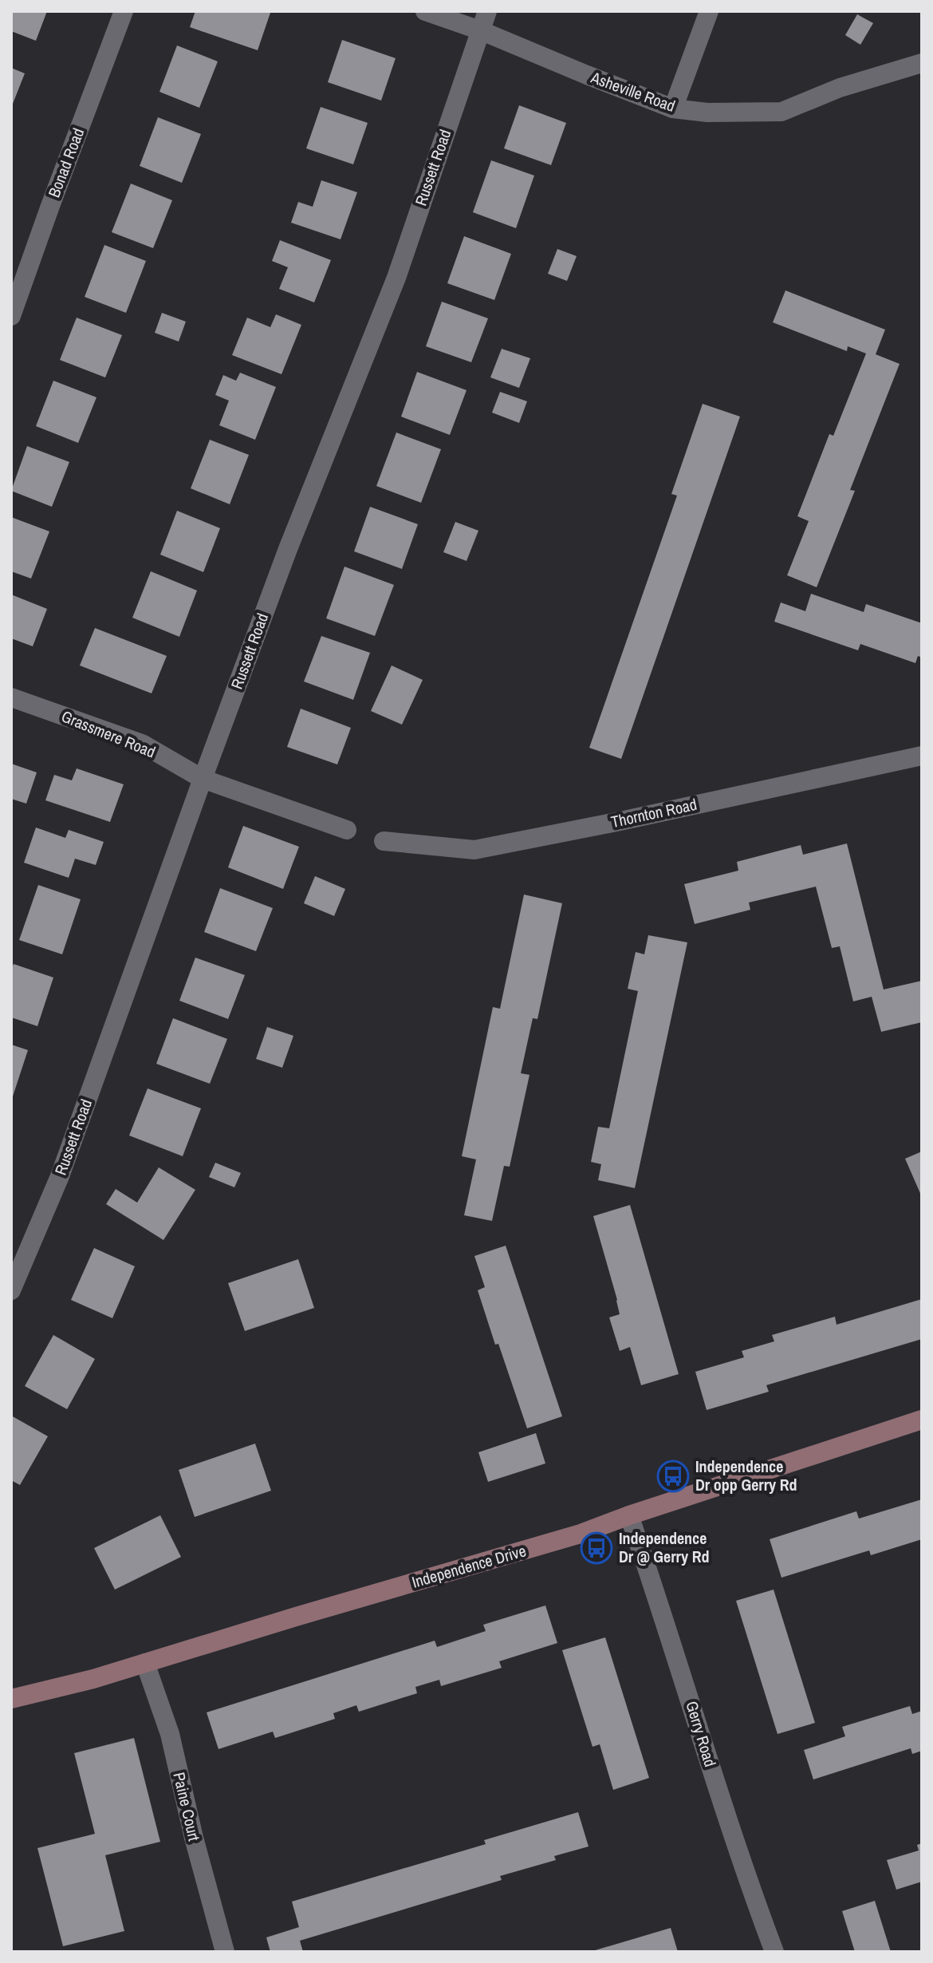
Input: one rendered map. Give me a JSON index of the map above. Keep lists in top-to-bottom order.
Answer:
{
  "streets": {
    "main road": ["Independence Drive"],
    "street": [
      "Asheville Road",
      "Bonad Road",
      "Russett Road",
      "Grassmere Road",
      "Thornton Road",
      "Gerry Road",
      "Paine Court"
    ]
  },
  "crossings": [
    ["Asheville Road", "Russett Road"],
    ["Russett Road", "Grassmere Road"],
    ["Independence Drive", "Gerry Road"],
    ["Independence Drive", "Paine Court"]
  ],
  "places": {
    "bus stop": ["Independence Dr opp Gerry Rd", "Independence Dr @ Gerry Rd"]
  }
}
